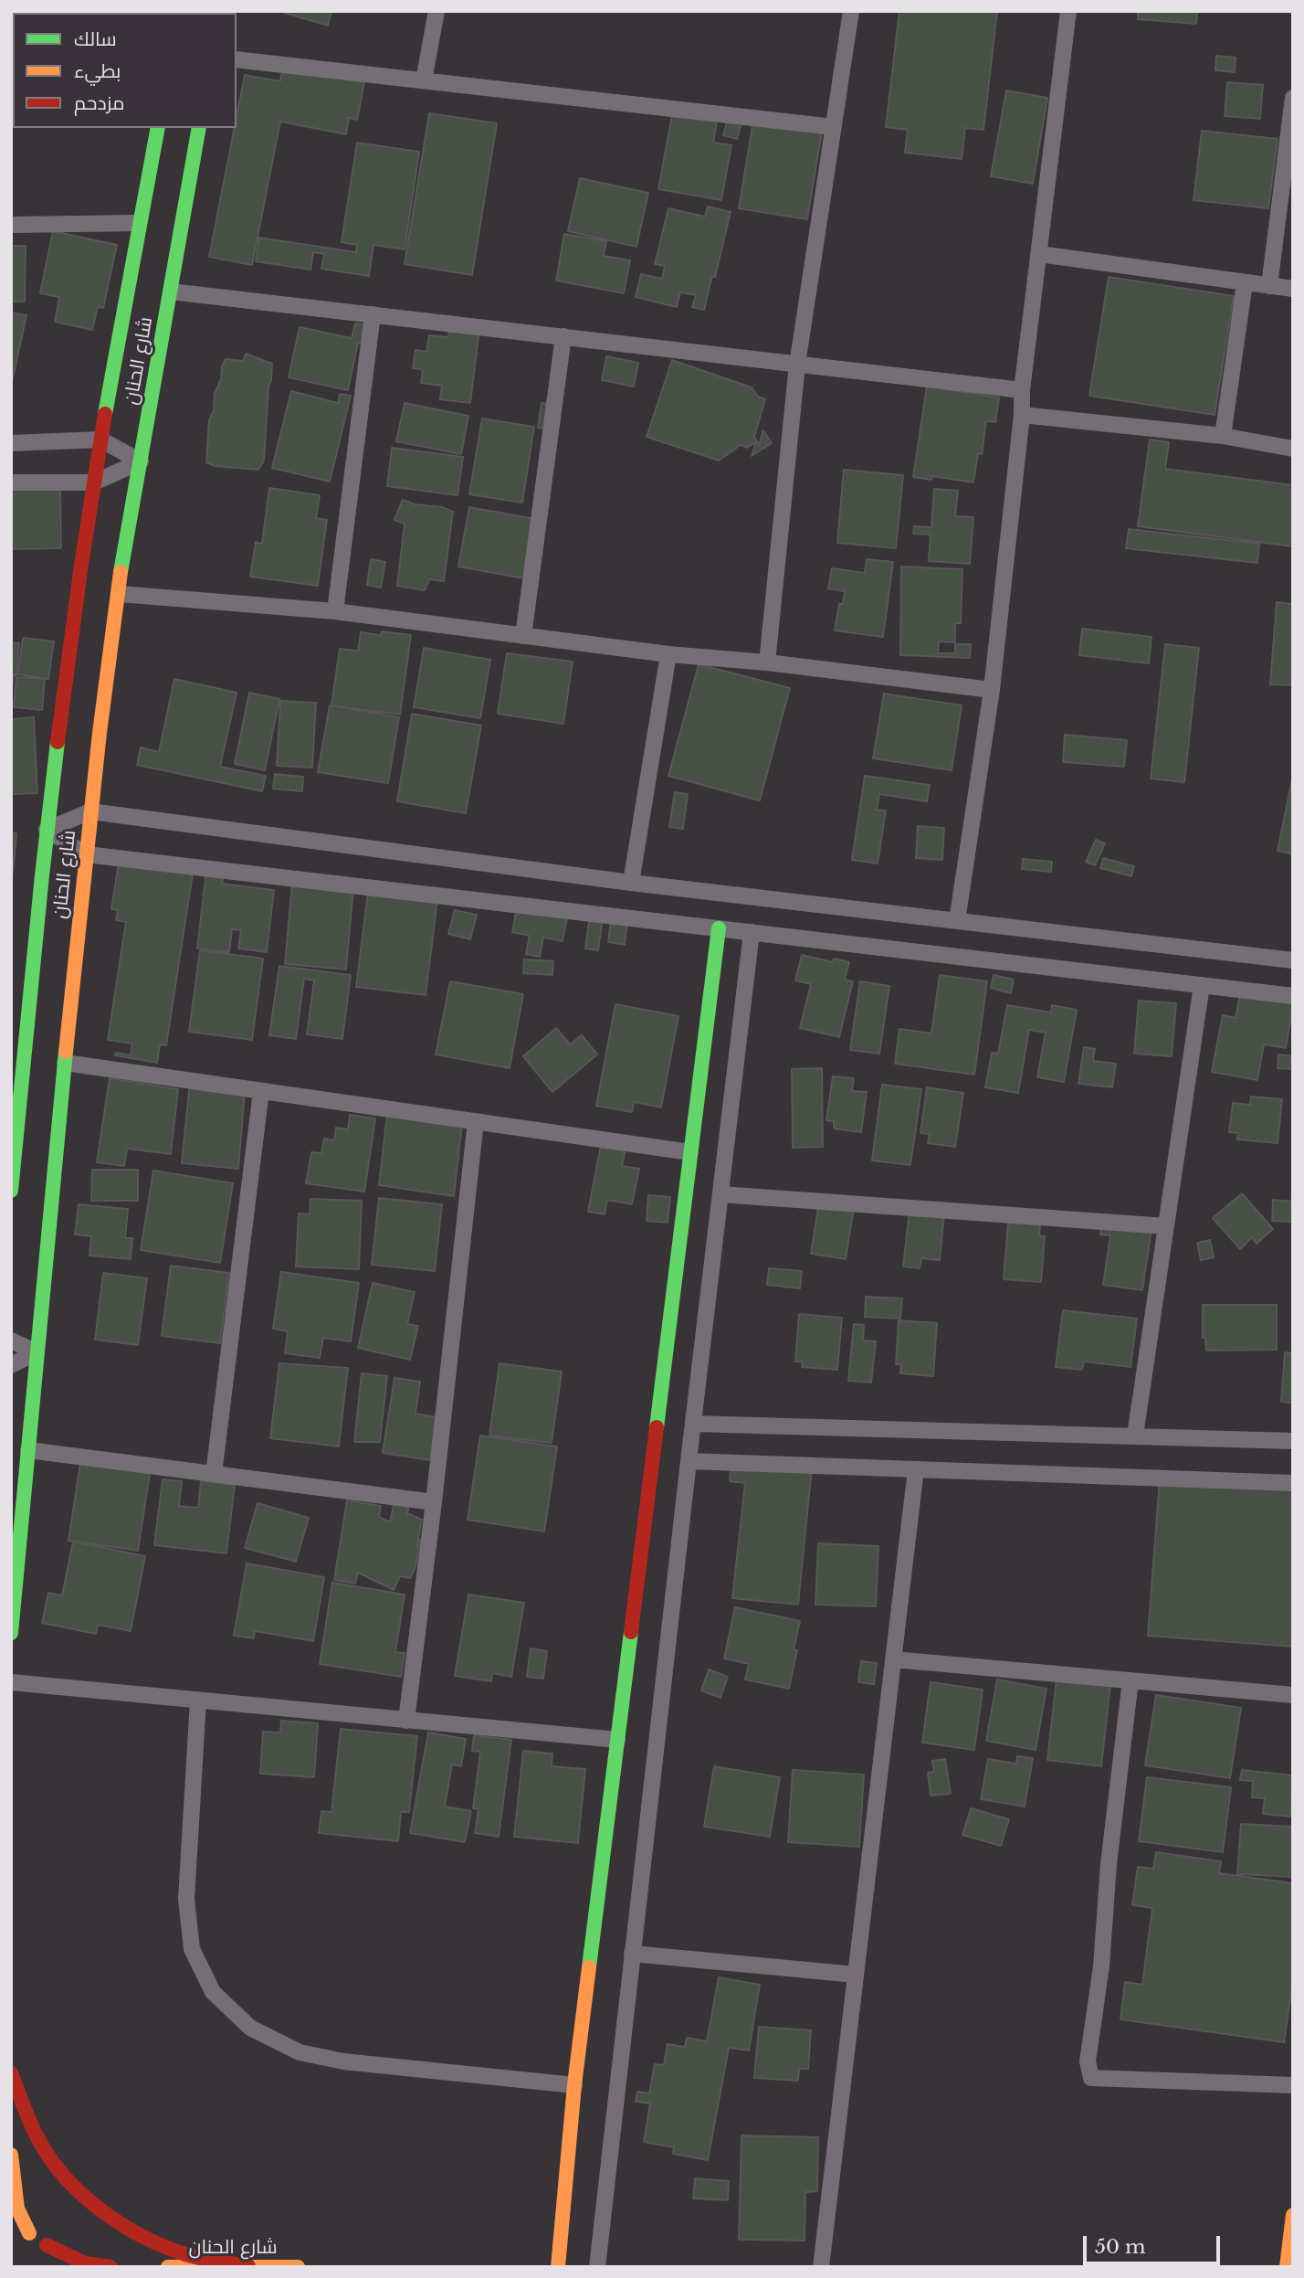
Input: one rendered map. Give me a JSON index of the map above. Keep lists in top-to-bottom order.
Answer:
{
  "streets": {
    "street": ["شارع الحنان"]
  },
  "legend": ["سالك", "بطيء", "مزدحم"],
  "scale_bar": "50 m"
}
